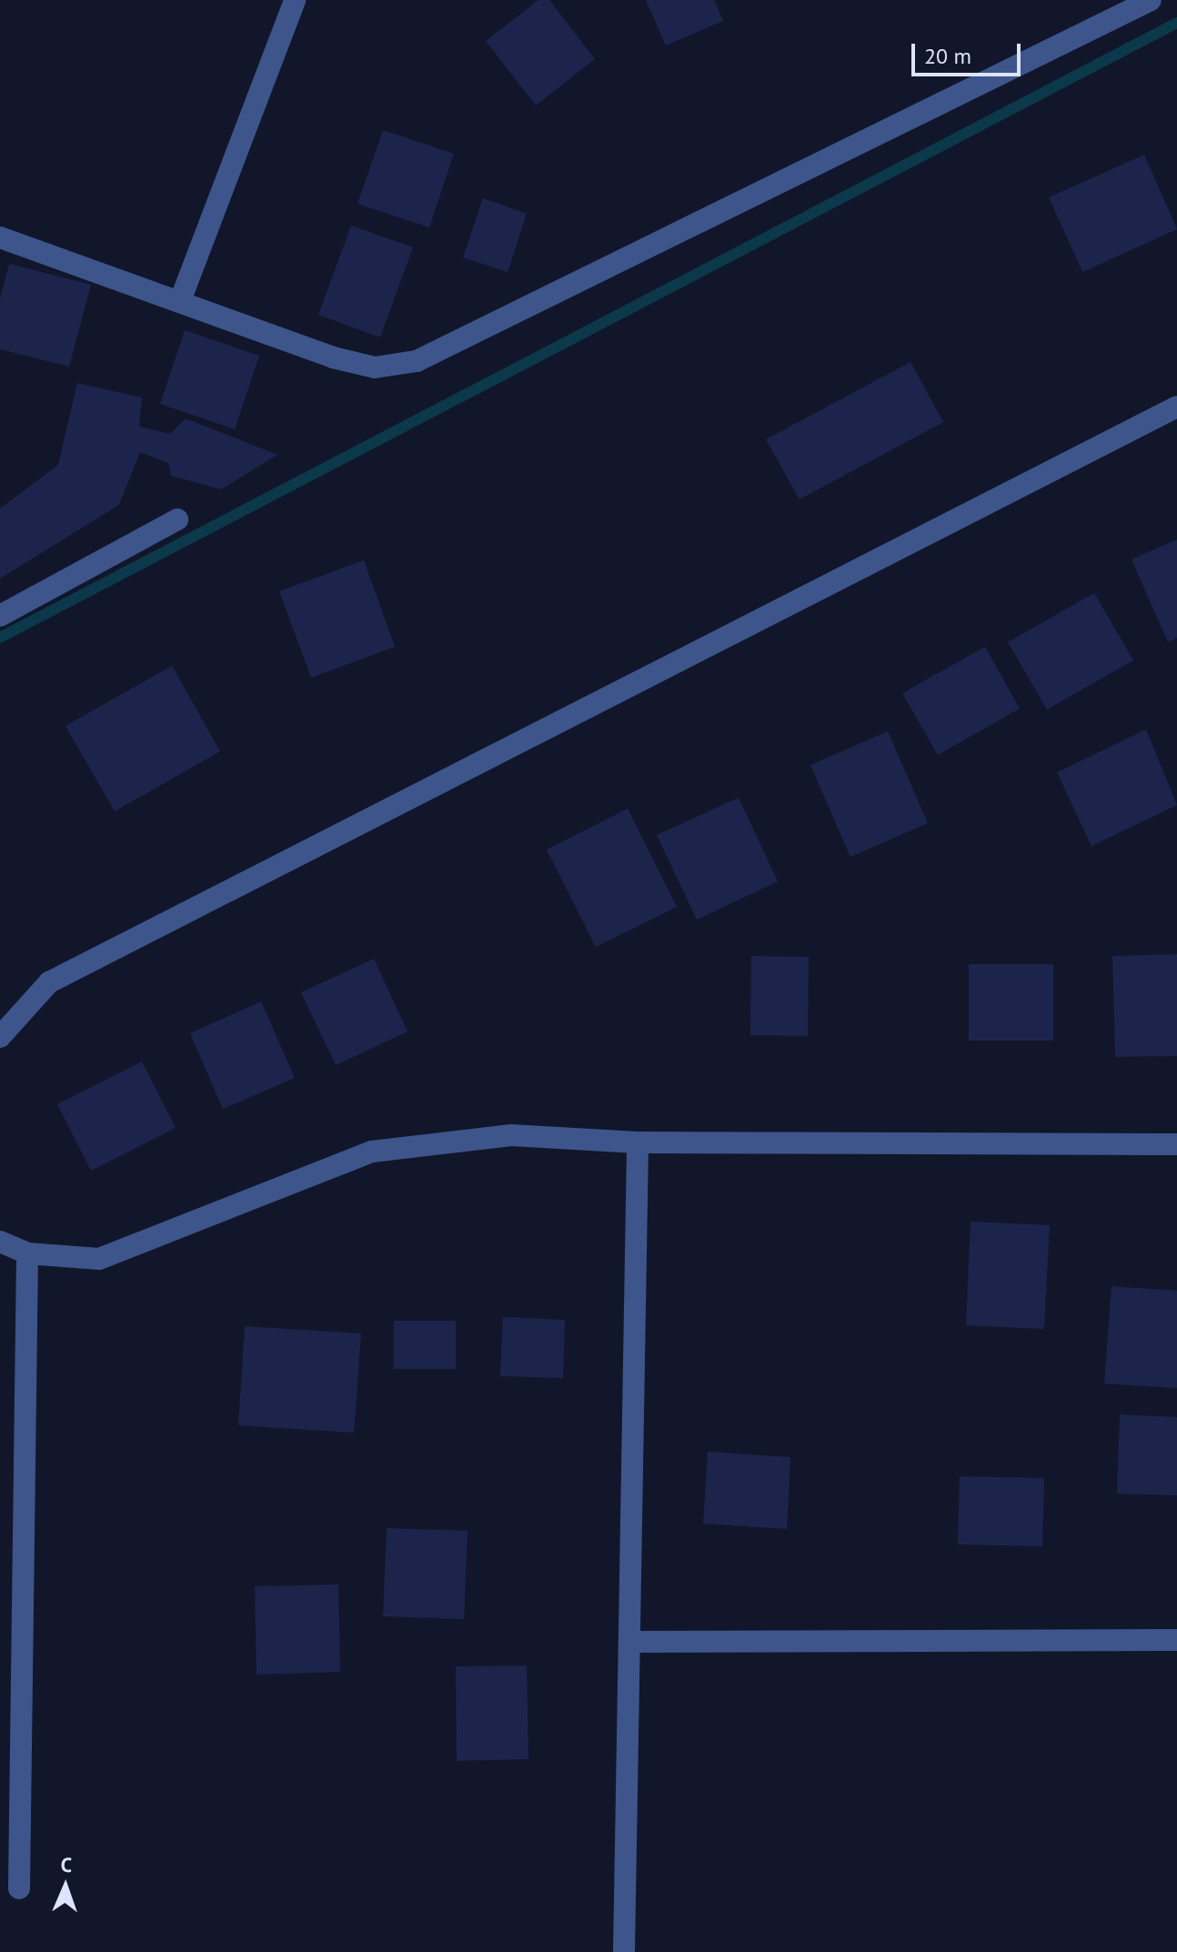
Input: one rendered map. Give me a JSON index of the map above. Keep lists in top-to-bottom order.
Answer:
{
  "scale_bar": "20 m",
  "north": "top"
}
